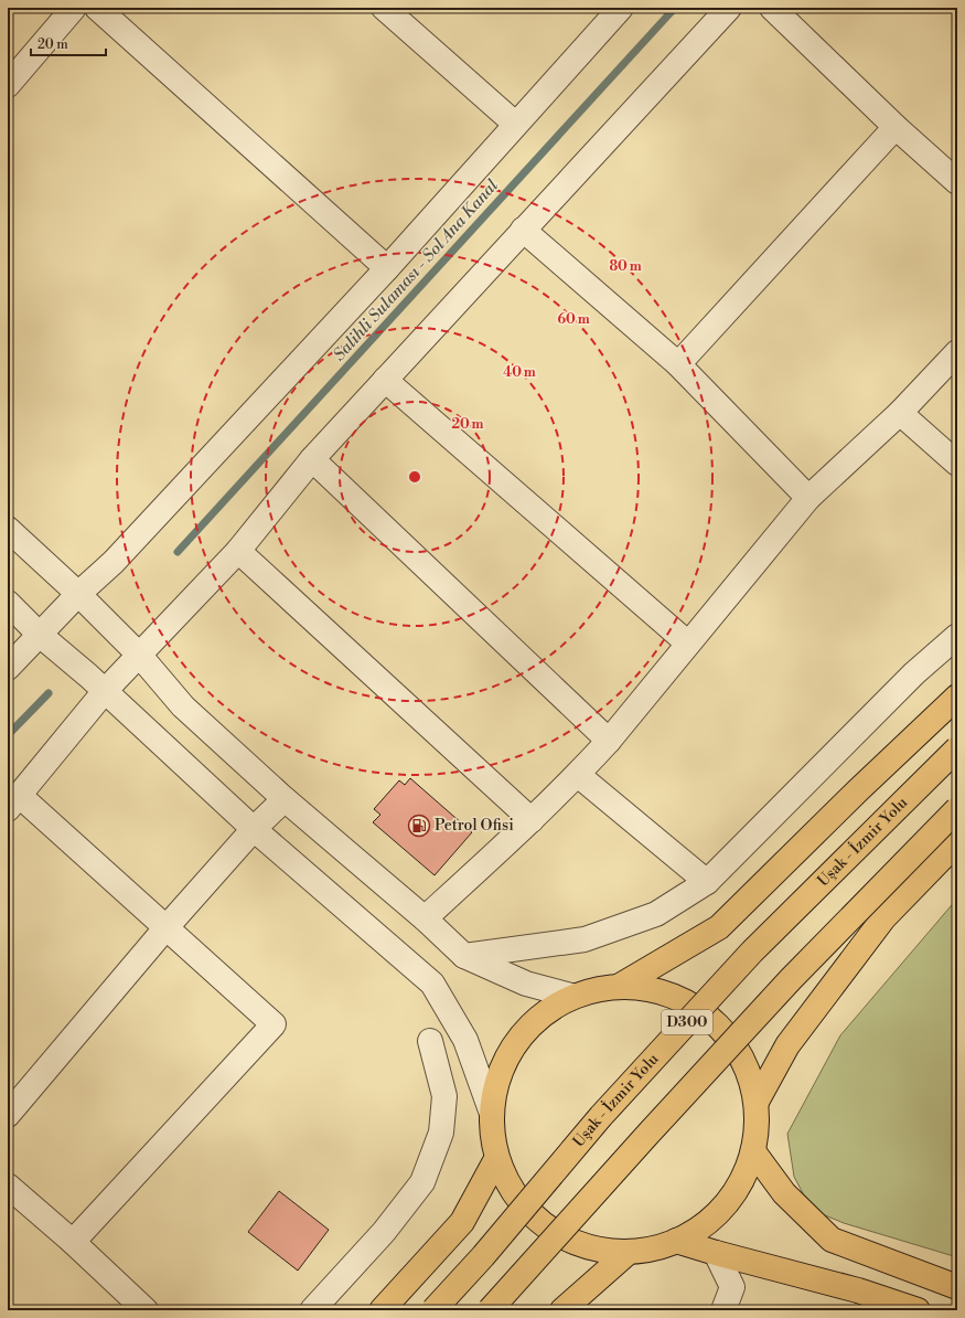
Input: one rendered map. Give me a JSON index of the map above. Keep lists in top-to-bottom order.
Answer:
{
  "streets": {
    "main road": ["Uşak - İzmir Yolu", "D300"]
  },
  "water": ["Salihli Sulaması - Sol Ana Kanal"],
  "places": {
    "fuel station": ["Petrol Ofisi"]
  },
  "scale_bar": "20 m",
  "rings": [
    "80 m",
    "60 m",
    "40 m",
    "20 m"
  ]
}
